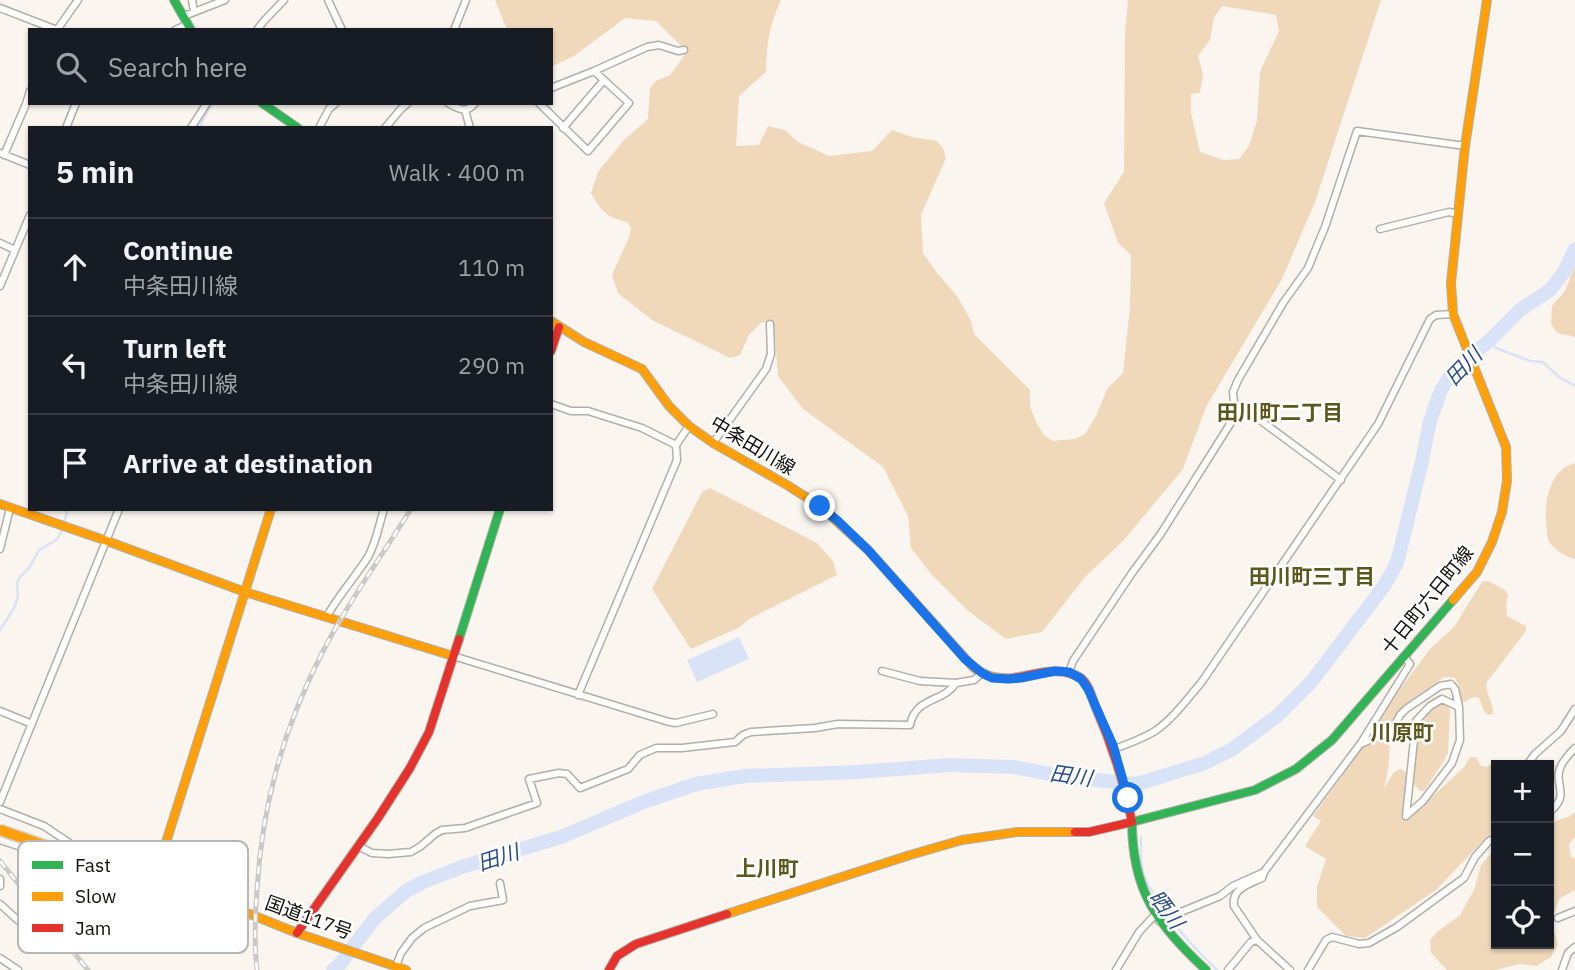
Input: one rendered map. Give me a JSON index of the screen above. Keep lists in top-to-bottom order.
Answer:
{
  "streets": {
    "main road": ["中条田川線", "十日町六日町線", "国道117号"]
  },
  "districts": [
    "田川町二丁目",
    "田川町三丁目",
    "川原町",
    "上川町"
  ],
  "water": ["田川", "晒川"],
  "legend": ["Fast", "Slow", "Jam"],
  "page": {
    "search": "Search here",
    "heading": ["5 min", "Walk · 400 m"],
    "list": [
      ["Continue", "中条田川線", "110 m"],
      ["Turn left", "中条田川線", "290 m"],
      "Arrive at destination"
    ],
    "map_buttons": ["+", "−"]
  }
}
